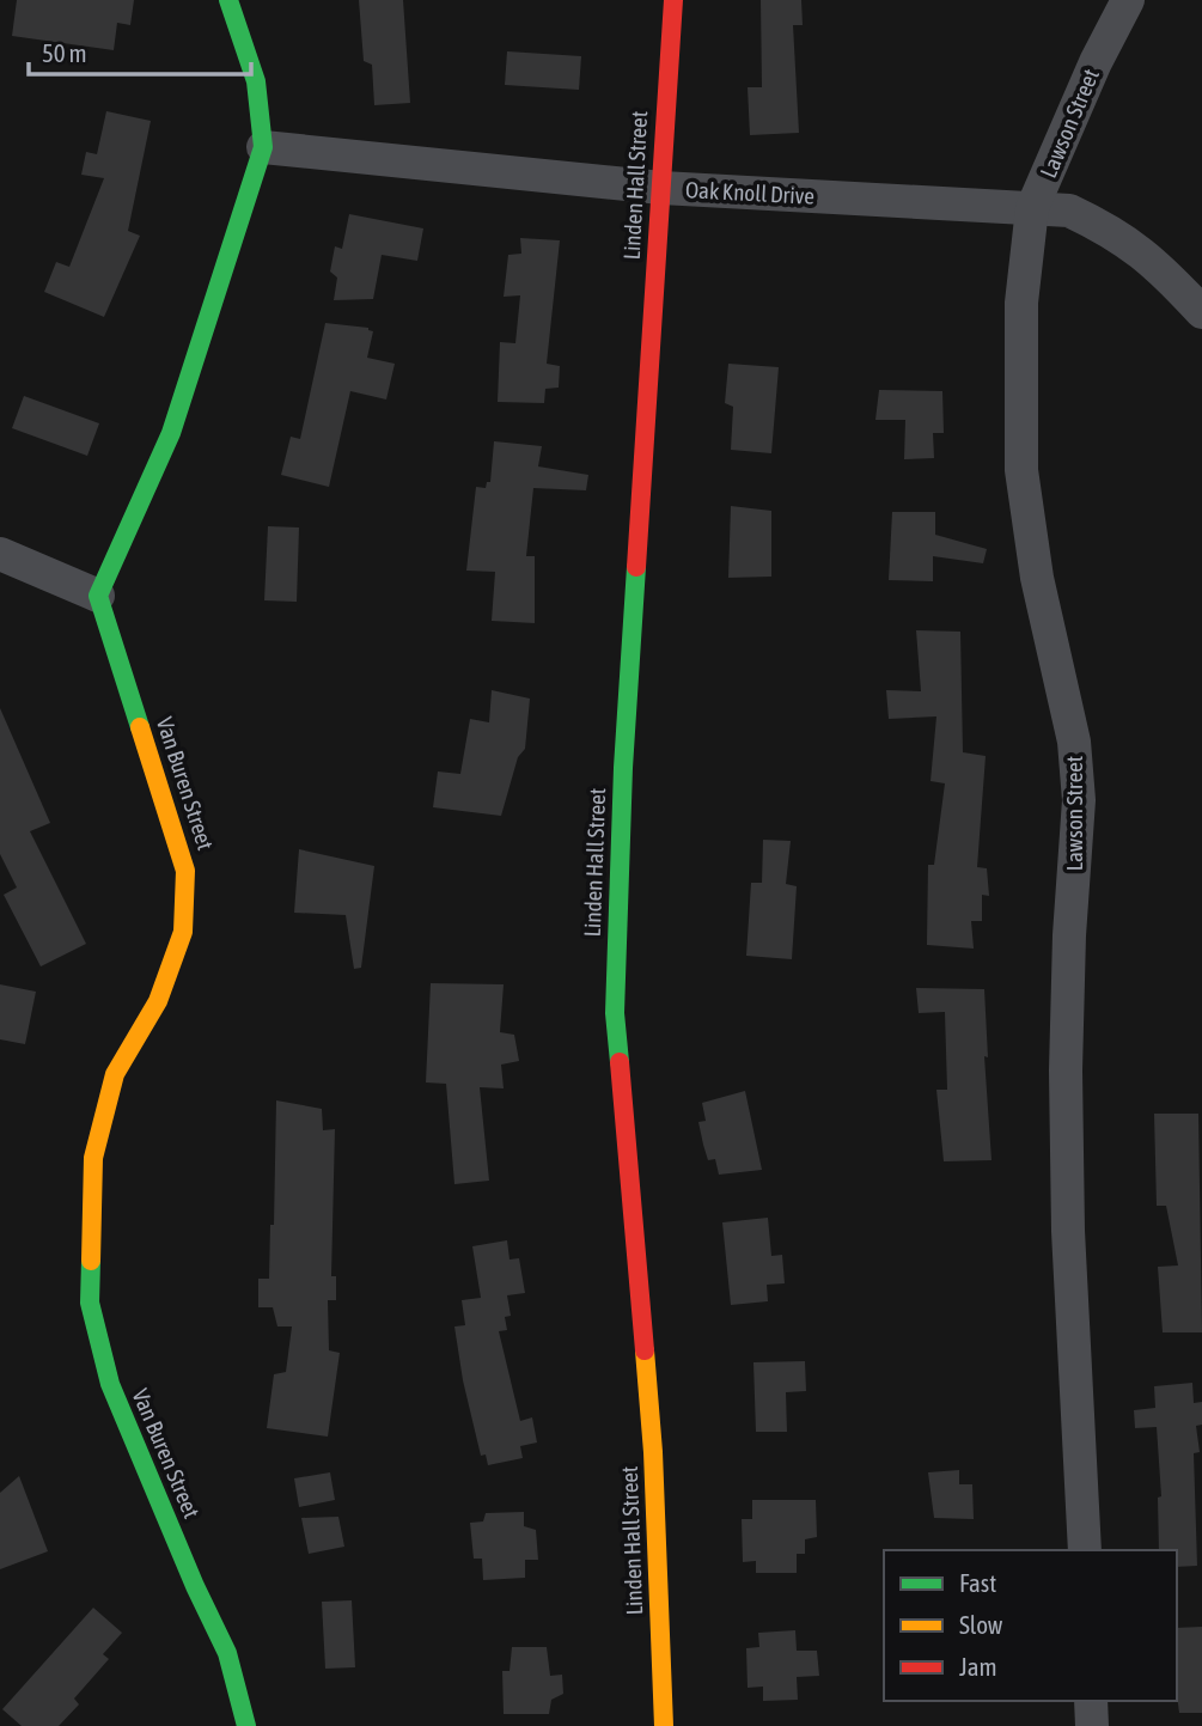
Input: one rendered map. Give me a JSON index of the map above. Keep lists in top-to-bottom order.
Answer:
{
  "streets": {
    "street": [
      "Lawson Street",
      "Linden Hall Street",
      "Oak Knoll Drive",
      "Van Buren Street"
    ]
  },
  "crossings": [
    ["Lawson Street", "Oak Knoll Drive"],
    ["Linden Hall Street", "Oak Knoll Drive"]
  ],
  "legend": ["Fast", "Slow", "Jam"],
  "scale_bar": "50 m"
}
